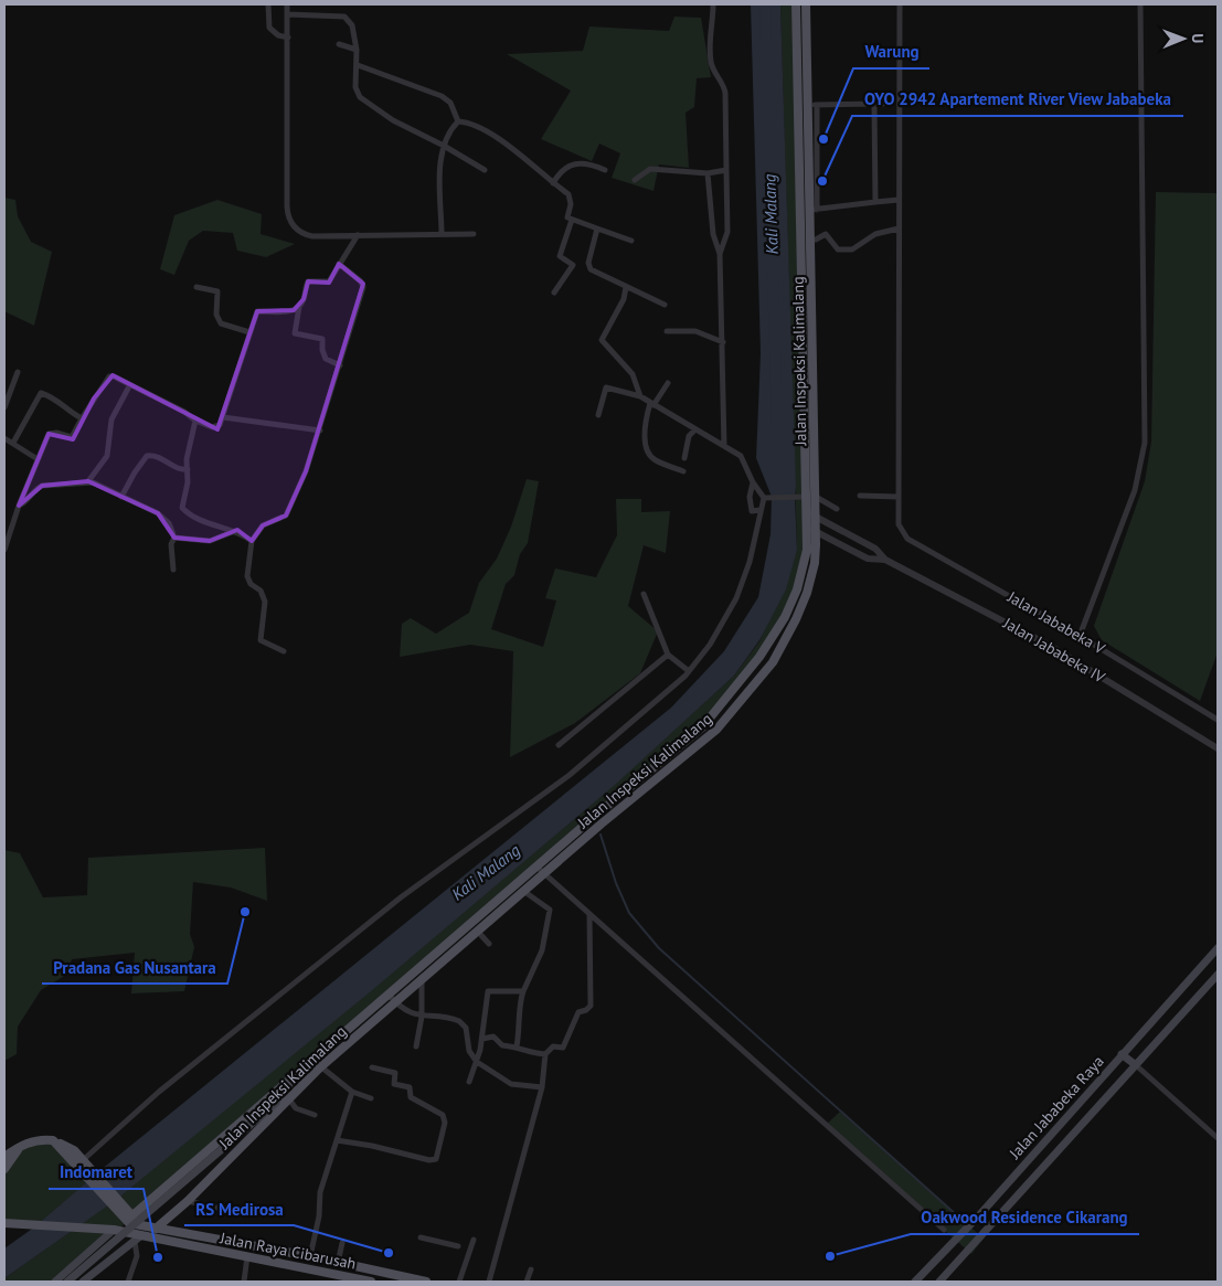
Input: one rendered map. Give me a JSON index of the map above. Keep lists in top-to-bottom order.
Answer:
{
  "streets": {
    "main road": ["Jalan Inspeksi Kalimalang", "Jalan Jababeka Raya", "Jalan Raya Cibarusah"],
    "street": ["Jalan Jababeka V", "Jalan Jababeka IV"]
  },
  "crossings": [
    ["Jalan Inspeksi Kalimalang", "Jalan Jababeka IV"],
    ["Jalan Inspeksi Kalimalang", "Jalan Raya Cibarusah"]
  ],
  "water": ["Kali Malang"],
  "places": [
    "Warung",
    "OYO 2942 Apartement River View Jababeka",
    "Pradana Gas Nusantara",
    "RS Medirosa",
    "Oakwood Residence Cikarang",
    "Indomaret"
  ],
  "north": "right"
}
